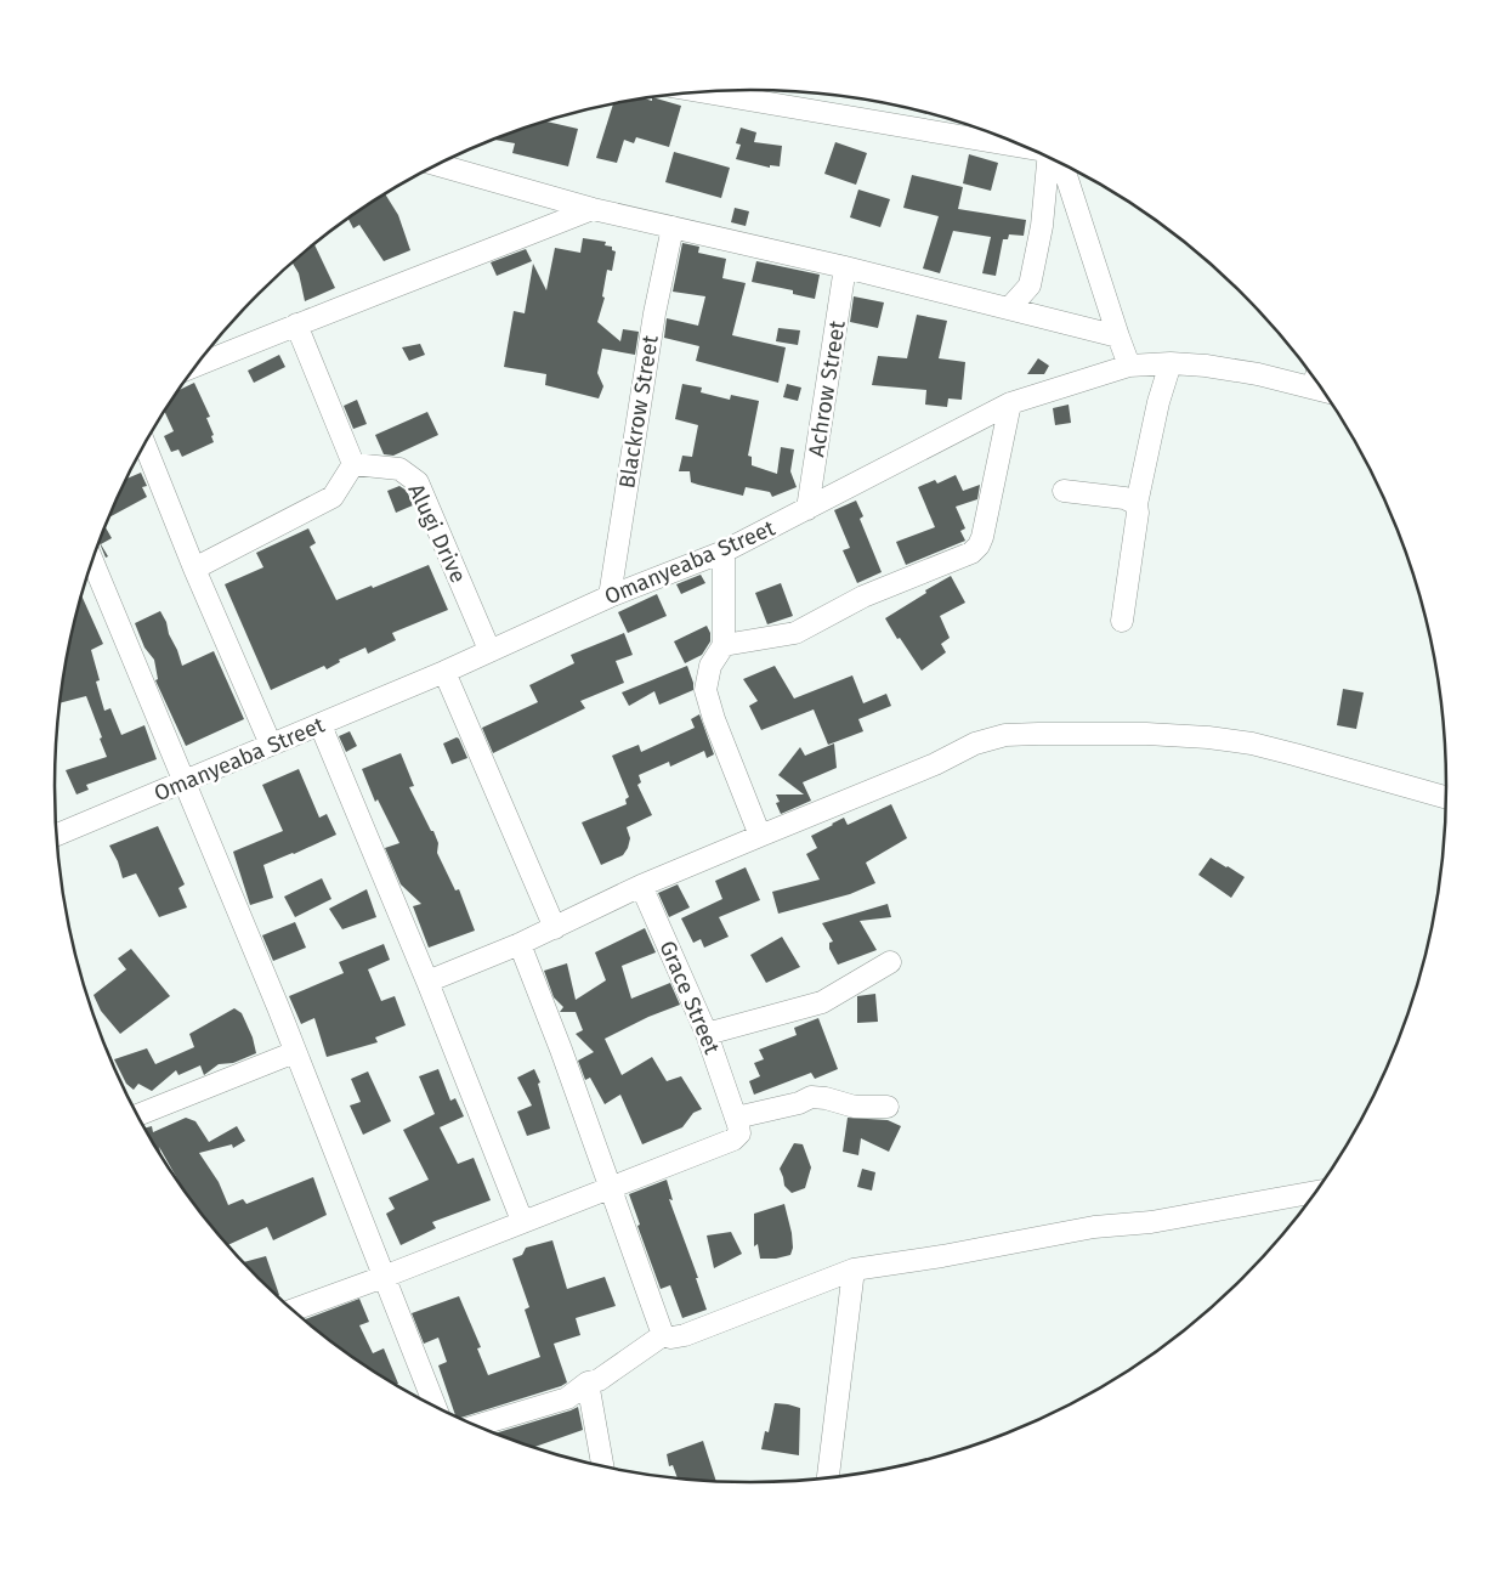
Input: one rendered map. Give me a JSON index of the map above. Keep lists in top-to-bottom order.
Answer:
{
  "streets": {
    "street": [
      "Achrow Street",
      "Blackrow Street",
      "Alugi Drive",
      "Omanyeaba Street",
      "Grace Street"
    ]
  },
  "crossings": [
    ["Achrow Street", "Omanyeaba Street"],
    ["Blackrow Street", "Omanyeaba Street"],
    ["Alugi Drive", "Omanyeaba Street"]
  ]
}
